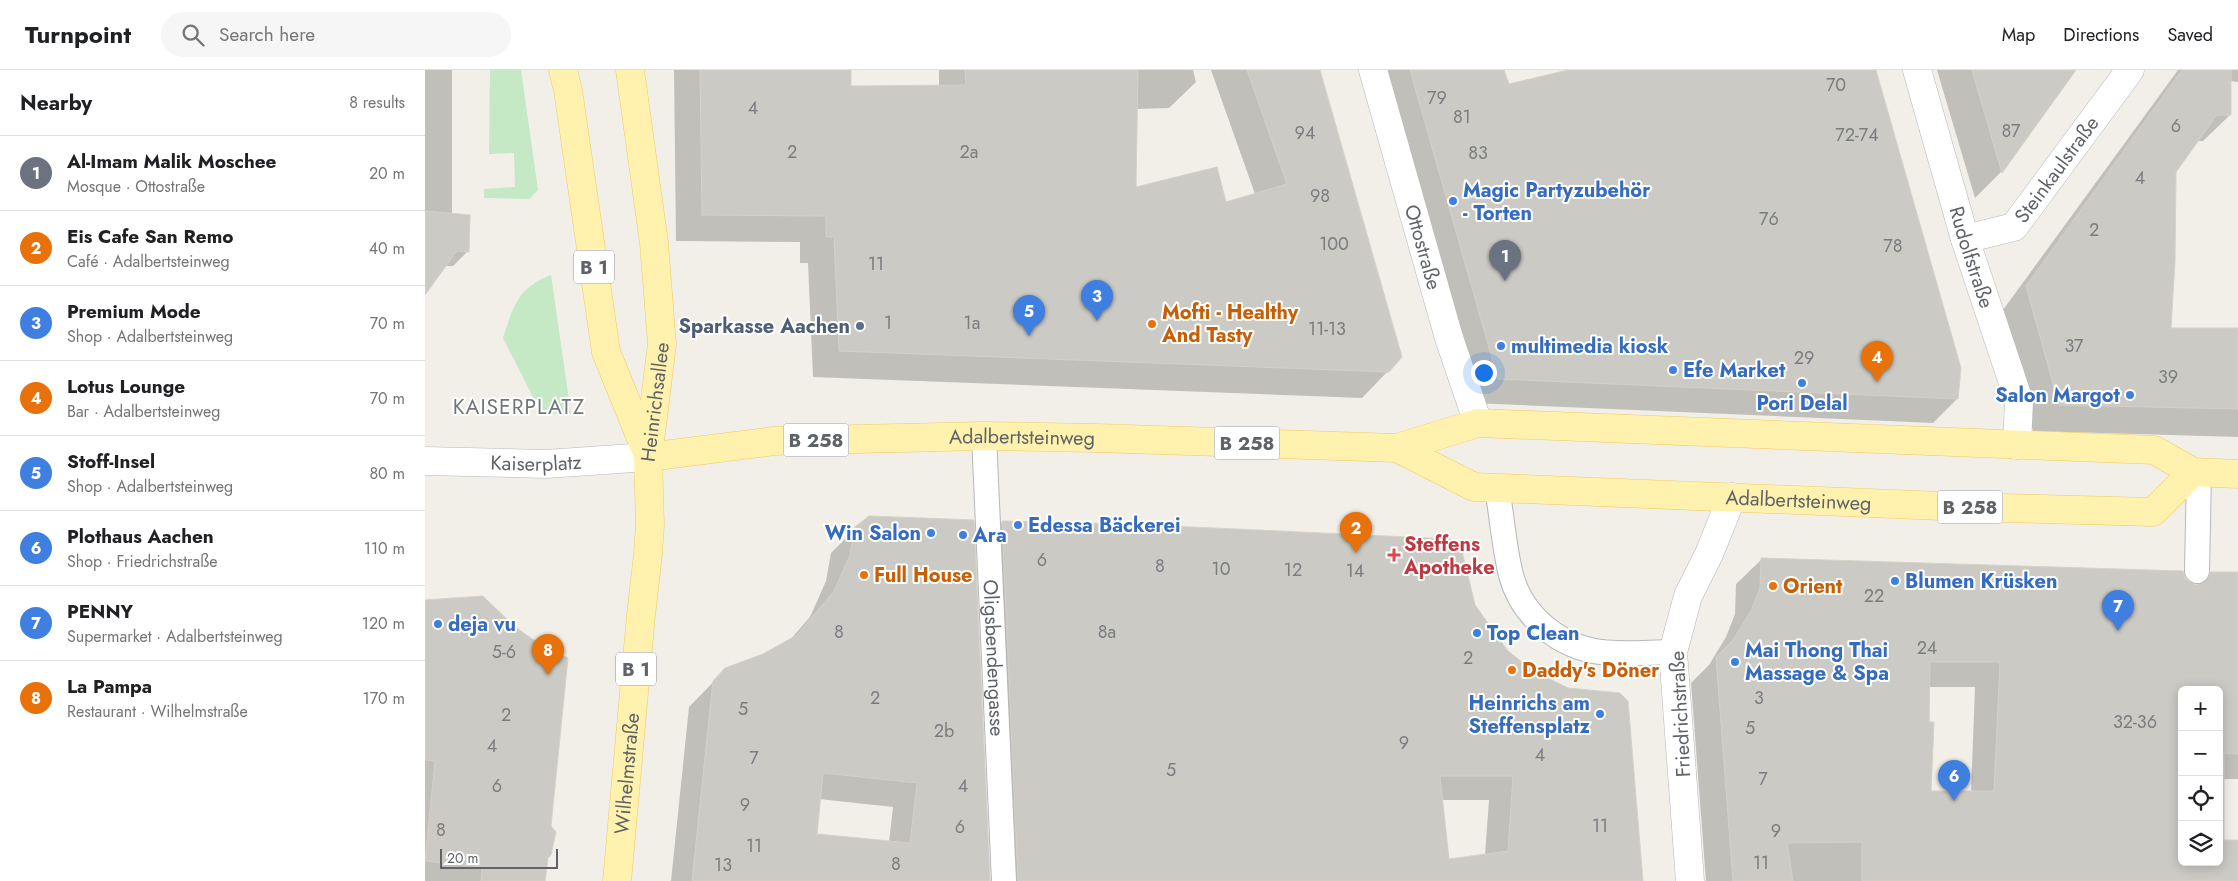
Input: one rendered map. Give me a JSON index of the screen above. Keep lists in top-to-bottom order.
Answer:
{
  "streets": {
    "main road": [
      "B 1",
      "Heinrichsallee",
      "Adalbertsteinweg",
      "B 258",
      "Wilhelmstraße"
    ],
    "street": [
      "Steinkaulstraße",
      "Ottostraße",
      "Rudolfstraße",
      "Kaiserplatz",
      "Friedrichstraße"
    ],
    "lane": ["Oligsbendengasse"]
  },
  "crossings": [
    ["Steinkaulstraße", "Rudolfstraße"],
    ["Ottostraße", "Adalbertsteinweg"],
    ["Rudolfstraße", "Adalbertsteinweg"],
    ["Heinrichsallee", "Adalbertsteinweg"],
    ["Heinrichsallee", "Kaiserplatz"],
    ["Heinrichsallee", "Wilhelmstraße"],
    ["Adalbertsteinweg", "Kaiserplatz"],
    ["Adalbertsteinweg", "Oligsbendengasse"],
    ["Adalbertsteinweg", "Friedrichstraße"],
    ["Adalbertsteinweg", "Wilhelmstraße"],
    ["Kaiserplatz", "Wilhelmstraße"]
  ],
  "districts": ["KAISERPLATZ"],
  "places": {
    "other": [
      "Magic Partyzubehör - Torten",
      "Mofti - Healthy And Tasty",
      "Sparkasse Aachen",
      "multimedia kiosk",
      "Efe Market",
      "Pori Delal",
      "Salon Margot",
      "Edessa Bäckerei",
      "Win Salon",
      "Ara",
      "Full House",
      "Blumen Krüsken",
      "Orient",
      "deja vu",
      "Top Clean",
      "Mai Thong Thai Massage & Spa",
      "Daddy's Döner",
      "Heinrichs am Steffensplatz"
    ],
    "health": ["Steffens Apotheke"]
  },
  "house_numbers": [
    "70",
    "79",
    "4",
    "81",
    "6",
    "87",
    "94",
    "72-74",
    "2",
    "2a",
    "83",
    "4",
    "98",
    "76",
    "2",
    "100",
    "78",
    "11",
    "1",
    "1a",
    "11-13",
    "37",
    "29",
    "39",
    "6",
    "8",
    "10",
    "12",
    "14",
    "22",
    "8",
    "8a",
    "24",
    "5-6",
    "2",
    "2",
    "3",
    "5",
    "2",
    "32-36",
    "5",
    "2b",
    "9",
    "4",
    "4",
    "7",
    "5",
    "7",
    "6",
    "4",
    "9",
    "11",
    "6",
    "8",
    "9",
    "11",
    "11",
    "8",
    "13"
  ],
  "scale_bar": "20 m",
  "page": {
    "header": "Turnpoint",
    "search": "Search here",
    "nav": ["Map", "Directions", "Saved"],
    "heading": ["Nearby", "8 results"],
    "list": [
      {
        "mark": "1",
        "name": "Al-Imam Malik Moschee",
        "note": "Mosque · Ottostraße",
        "value": "20 m"
      },
      {
        "mark": "2",
        "name": "Eis Cafe San Remo",
        "note": "Café · Adalbertsteinweg",
        "value": "40 m"
      },
      {
        "mark": "3",
        "name": "Premium Mode",
        "note": "Shop · Adalbertsteinweg",
        "value": "70 m"
      },
      {
        "mark": "4",
        "name": "Lotus Lounge",
        "note": "Bar · Adalbertsteinweg",
        "value": "70 m"
      },
      {
        "mark": "5",
        "name": "Stoff-Insel",
        "note": "Shop · Adalbertsteinweg",
        "value": "80 m"
      },
      {
        "mark": "6",
        "name": "Plothaus Aachen",
        "note": "Shop · Friedrichstraße",
        "value": "110 m"
      },
      {
        "mark": "7",
        "name": "PENNY",
        "note": "Supermarket · Adalbertsteinweg",
        "value": "120 m"
      },
      {
        "mark": "8",
        "name": "La Pampa",
        "note": "Restaurant · Wilhelmstraße",
        "value": "170 m"
      }
    ],
    "pins": [
      "1",
      "3",
      "5",
      "4",
      "2",
      "7",
      "8",
      "6"
    ],
    "map_buttons": ["+", "−"],
    "scale": "20 m"
  }
}
